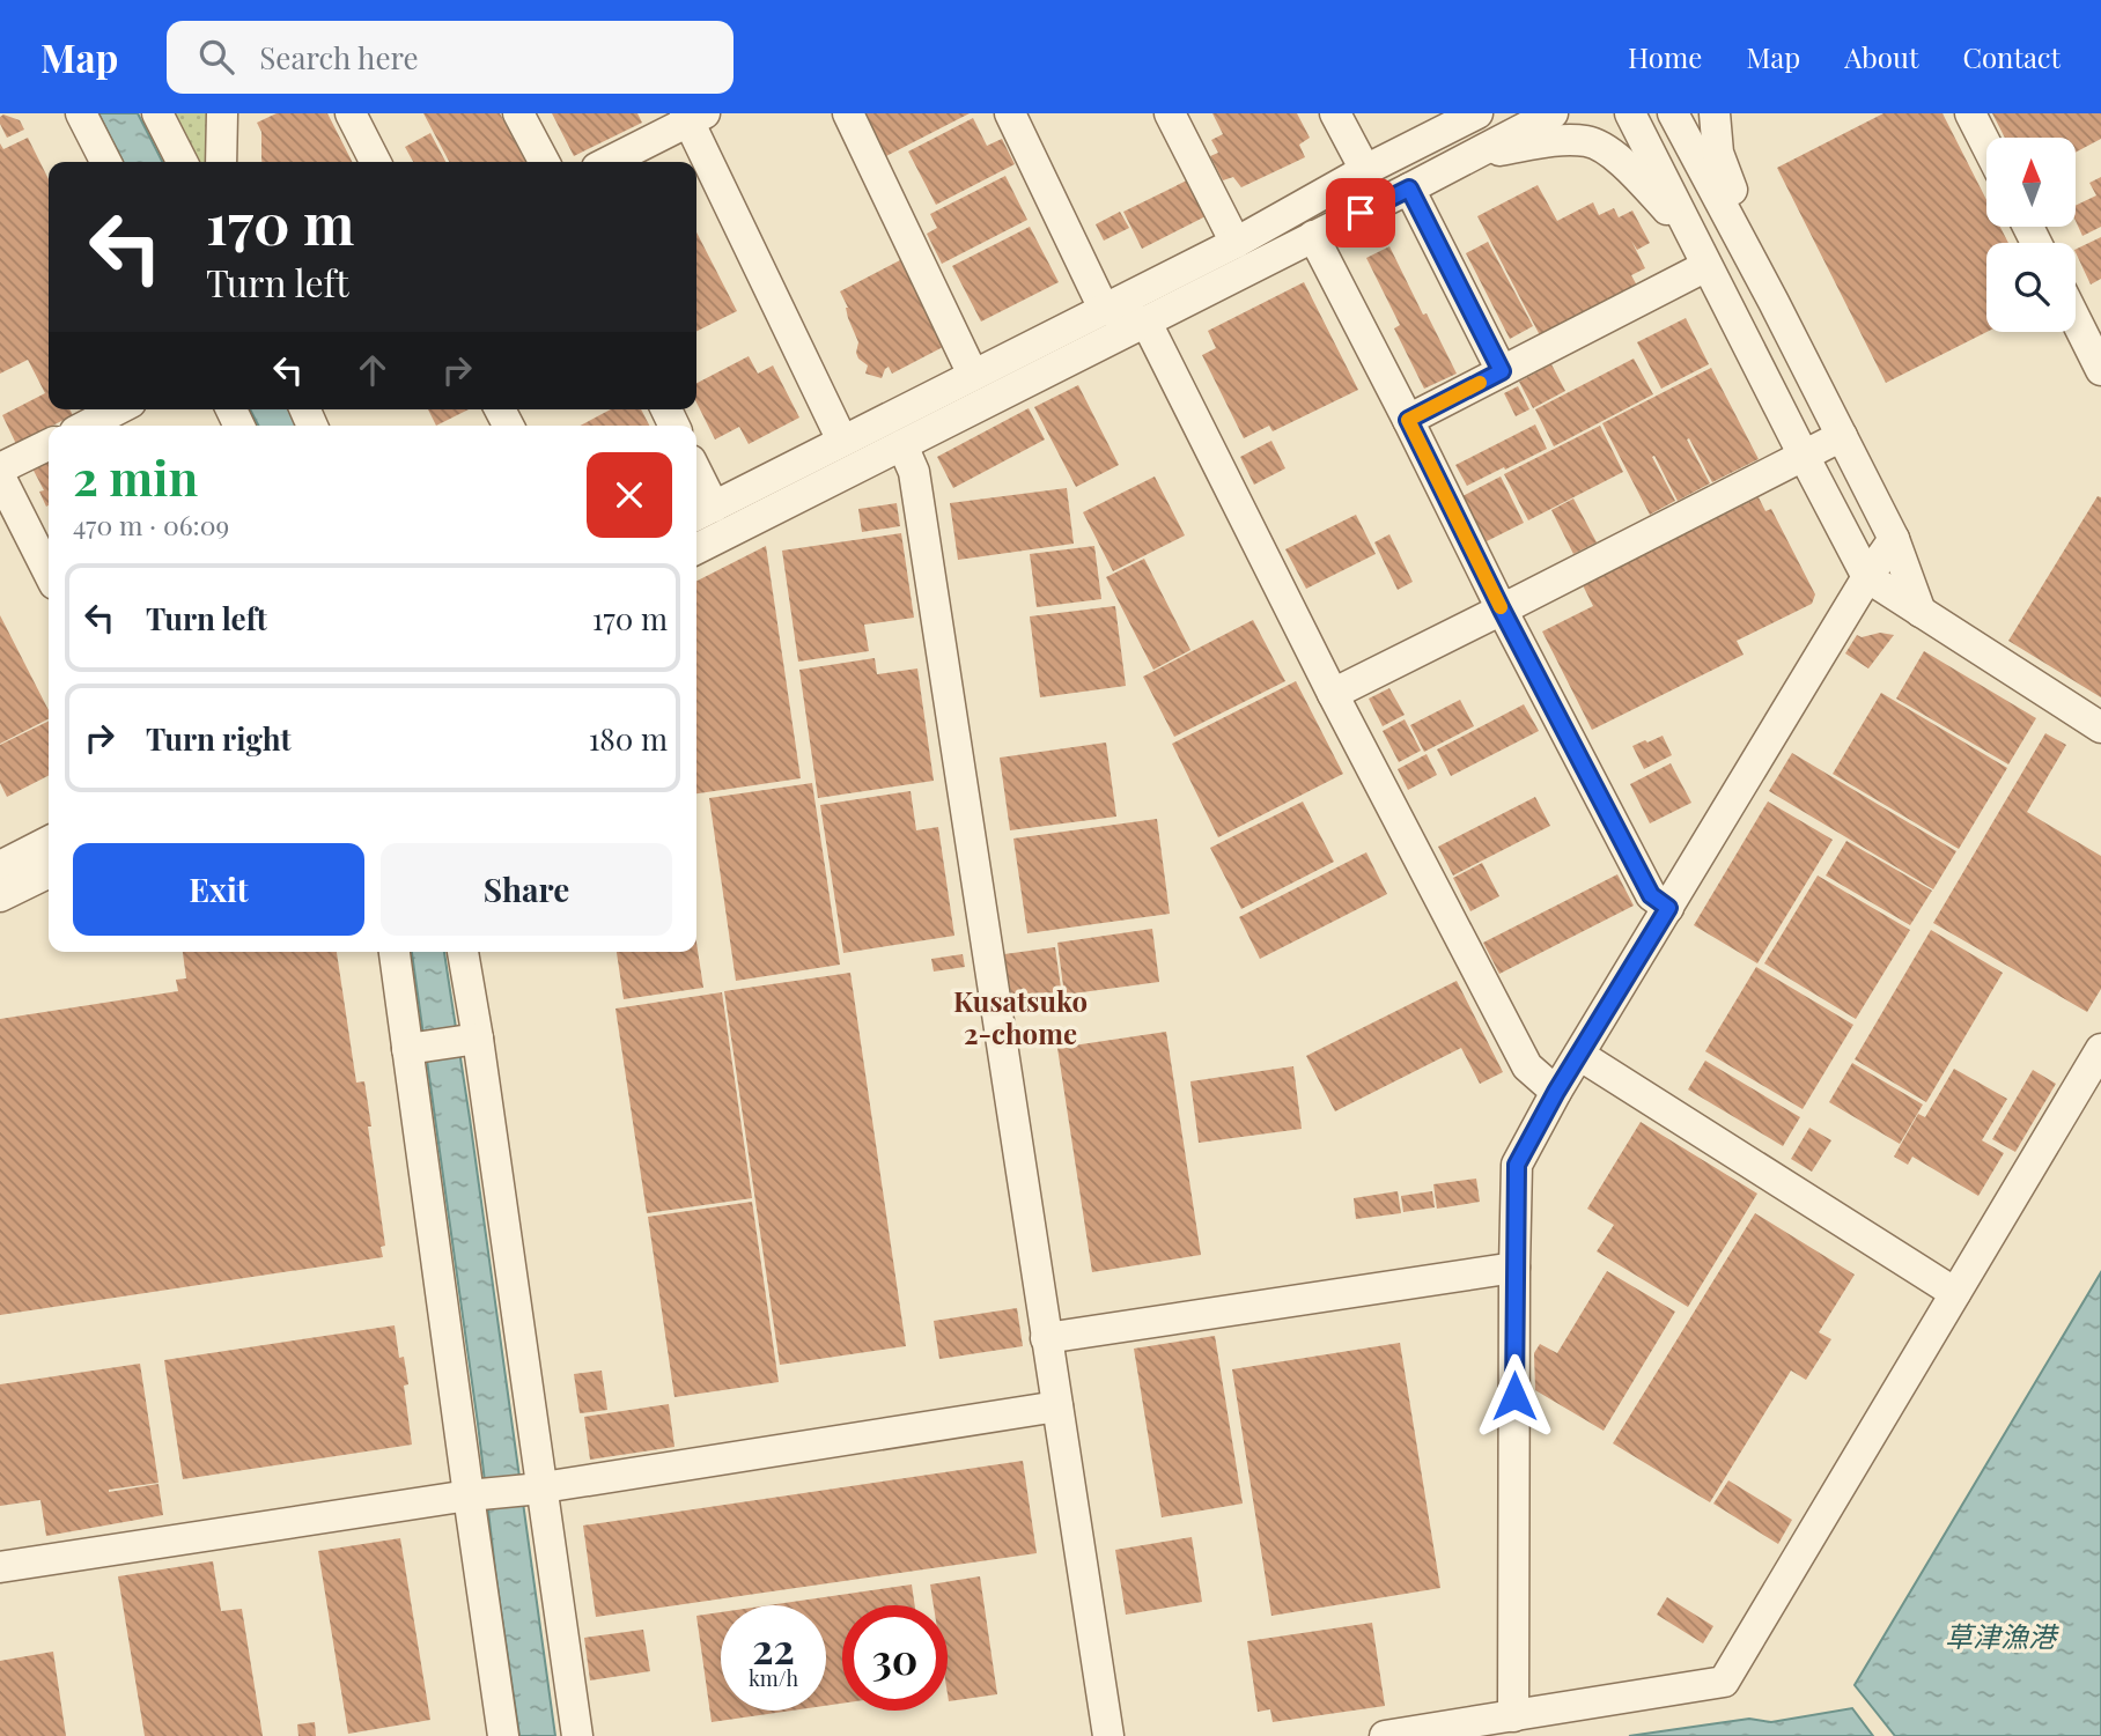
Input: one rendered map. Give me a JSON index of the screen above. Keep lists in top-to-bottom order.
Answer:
{
  "districts": ["Kusatsuko 2-chome"],
  "water": ["草津漁港"],
  "north": "top",
  "page": {
    "header": "Map",
    "search": "Search here",
    "nav": [
      "Home",
      "Map",
      "About",
      "Contact"
    ],
    "turn": ["170 m", "Turn left"],
    "heading": ["2 min", "470 m · 06:09"],
    "list": [
      {
        "name": "Turn left",
        "value": "170 m"
      },
      {
        "name": "Turn right",
        "value": "180 m"
      }
    ],
    "buttons": ["Exit", "Share"],
    "speed": "22 km/h",
    "limit": "30"
  }
}
